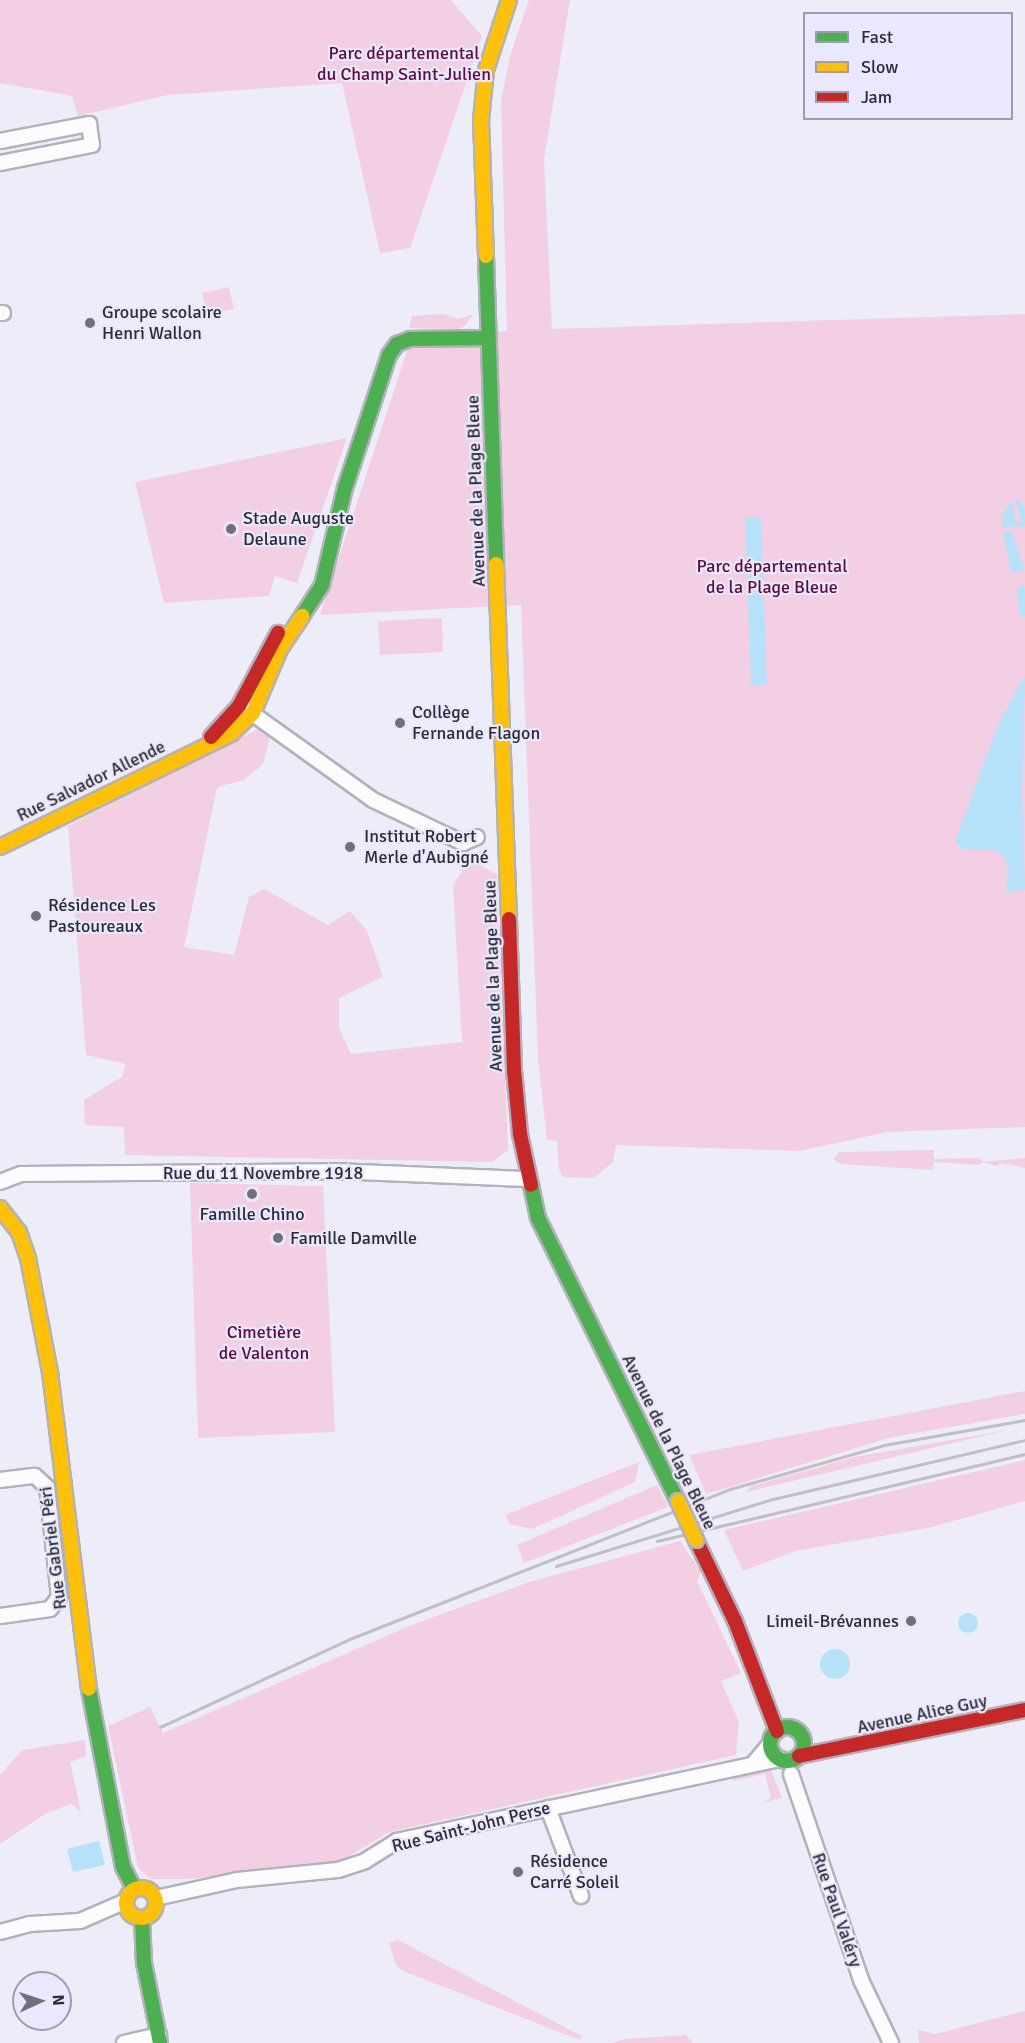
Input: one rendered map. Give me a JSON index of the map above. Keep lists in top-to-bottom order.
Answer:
{
  "streets": {
    "main road": [
      "Avenue de la Plage Bleue",
      "Rue Salvador Allende",
      "Rue Gabriel Péri",
      "Avenue Alice Guy"
    ],
    "street": ["Rue du 11 Novembre 1918", "Rue Saint-John Perse", "Rue Paul Valéry"]
  },
  "crossings": [
    ["Avenue de la Plage Bleue", "Rue Salvador Allende"],
    ["Avenue de la Plage Bleue", "Rue du 11 Novembre 1918"],
    ["Avenue de la Plage Bleue", "Avenue Alice Guy"],
    ["Rue Gabriel Péri", "Rue Saint-John Perse"],
    ["Avenue Alice Guy", "Rue Saint-John Perse"],
    ["Avenue Alice Guy", "Rue Paul Valéry"],
    ["Rue Saint-John Perse", "Rue Paul Valéry"]
  ],
  "parks": ["Parc départemental du Champ Saint-Julien", "Parc départemental de la Plage Bleue", "Cimetière de Valenton"],
  "places": [
    "Groupe scolaire Henri Wallon",
    "Stade Auguste Delaune",
    "Collège Fernande Flagon",
    "Institut Robert Merle d'Aubigné",
    "Résidence Les Pastoureaux",
    "Famille Chino",
    "Famille Damville",
    "Limeil-Brévannes",
    "Résidence Carré Soleil"
  ],
  "legend": ["Fast", "Slow", "Jam"],
  "north": "right"
}
